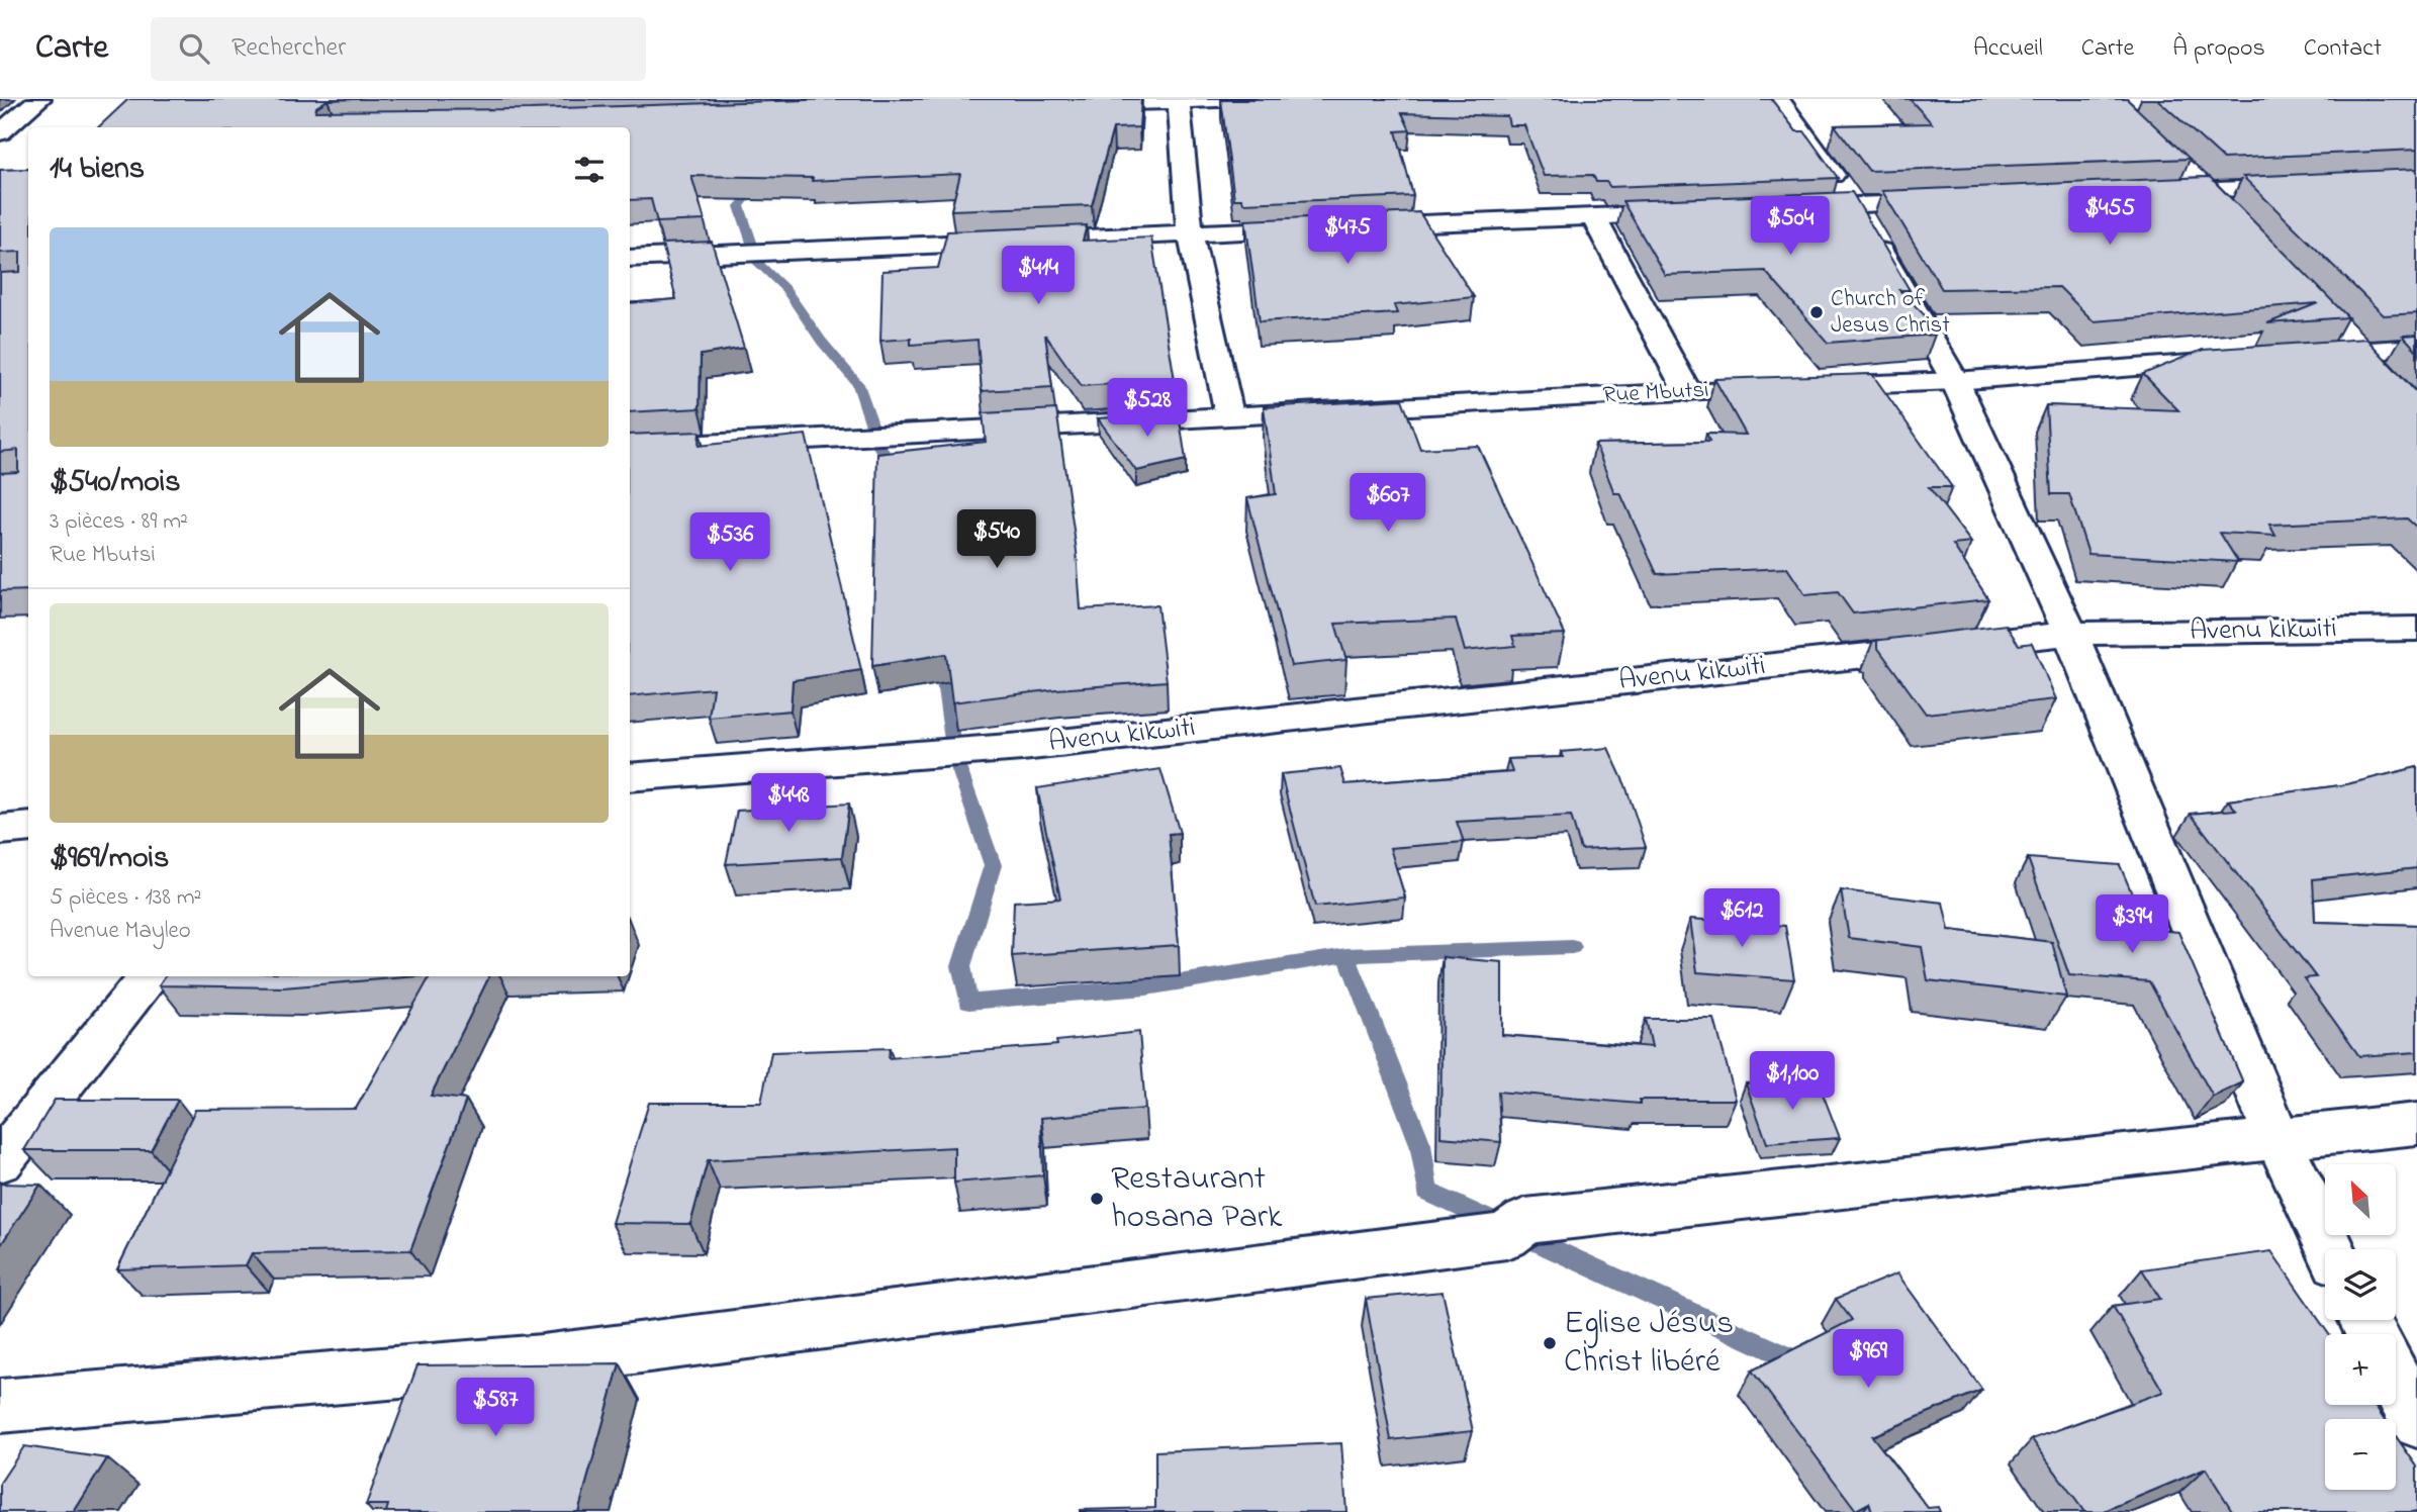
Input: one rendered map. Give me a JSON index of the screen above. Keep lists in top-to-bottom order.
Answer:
{
  "streets": {
    "street": ["Rue Mbutsi", "Avenu kikwiti"]
  },
  "places": ["Church of Jesus Christ", "Restaurant hosana Park", "Eglise Jésus Christ libéré"],
  "north": "top left",
  "page": {
    "header": "Carte",
    "search": "Rechercher",
    "nav": [
      "Accueil",
      "Carte",
      "À propos",
      "Contact"
    ],
    "heading": "14 biens",
    "price": [
      "$455",
      "$504",
      "$475",
      "$414",
      "$528",
      "$607",
      "$540",
      "$536",
      "$448",
      "$612",
      "$394",
      "$1,100",
      "$969",
      "$587"
    ],
    "list": [
      {
        "name": "$540/mois",
        "note": "3 pièces · 89 m² · Rue Mbutsi"
      },
      {
        "name": "$969/mois",
        "note": "5 pièces · 138 m² · Avenue Mayleo"
      }
    ],
    "map_buttons": ["+", "−"]
  }
}
